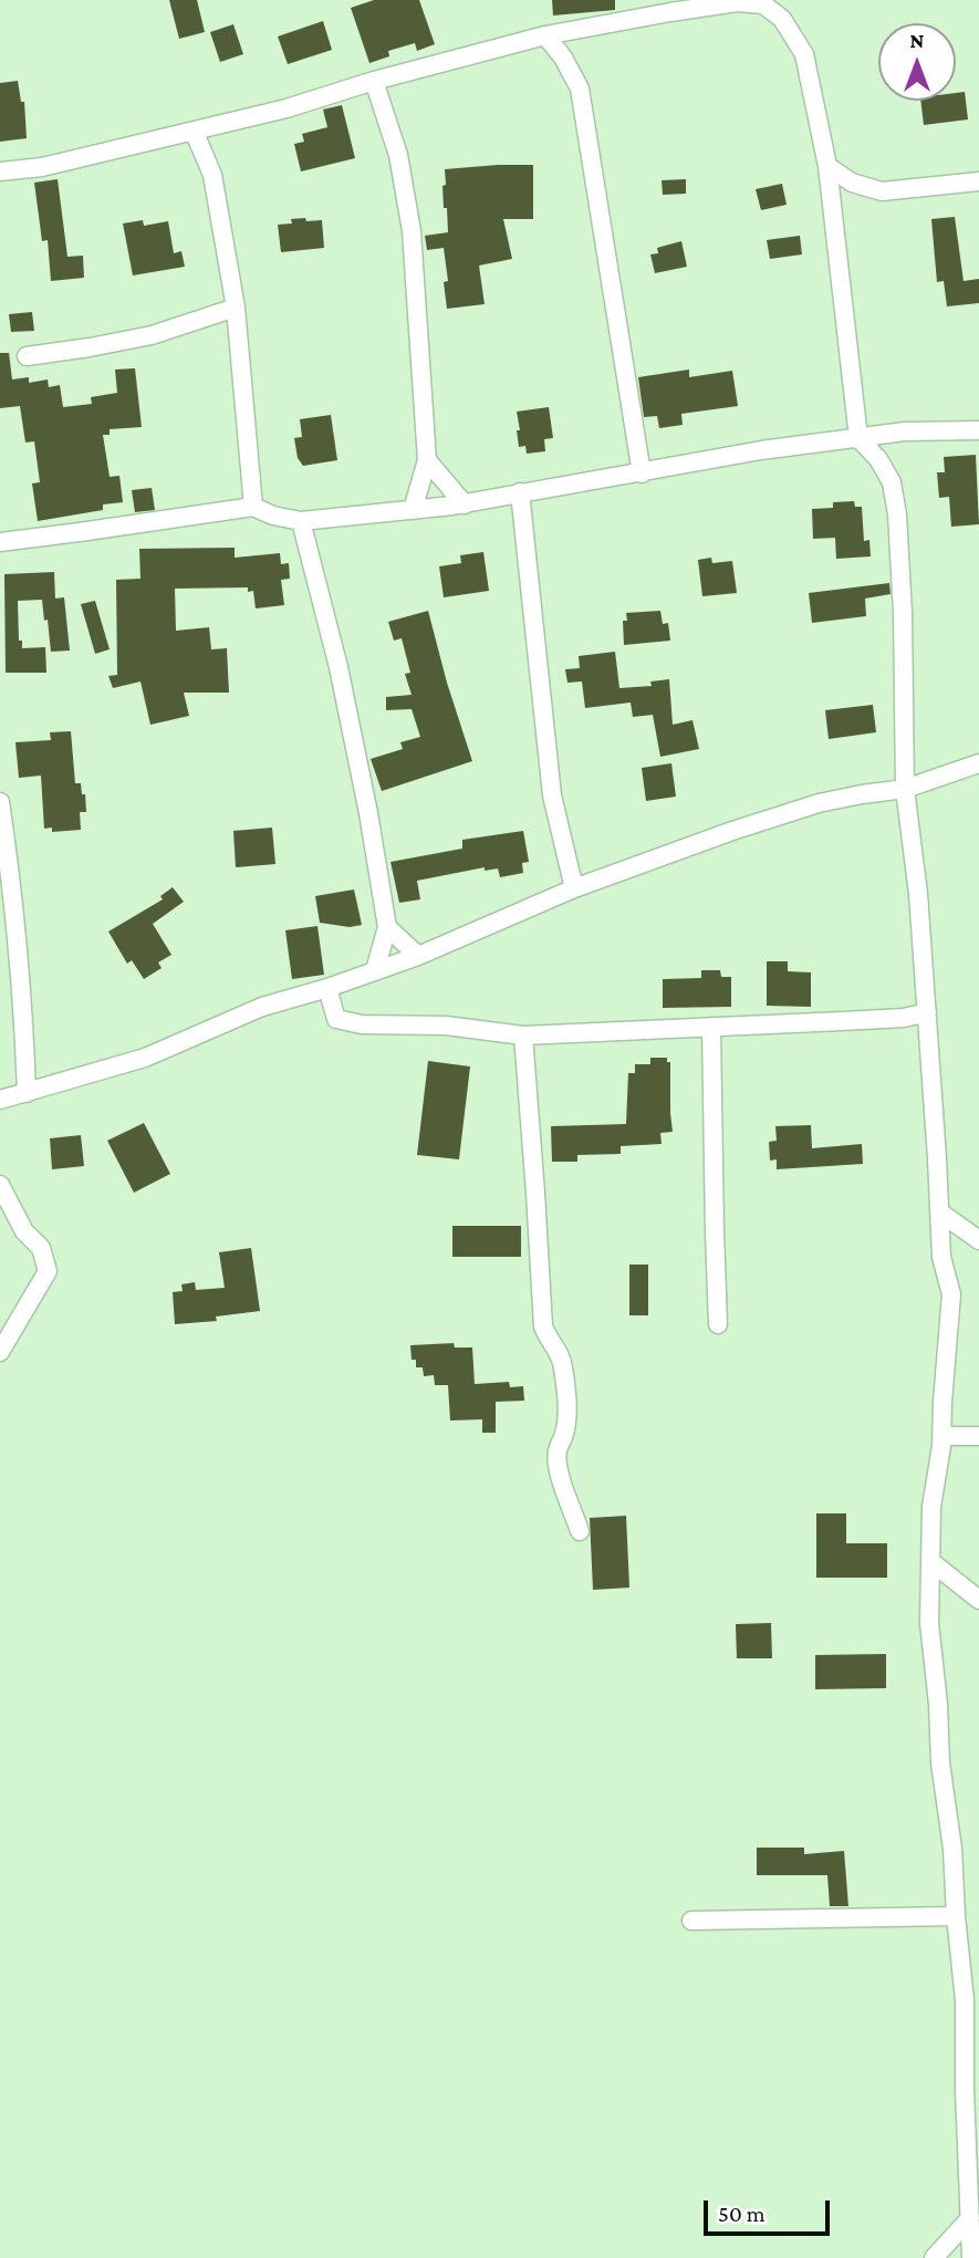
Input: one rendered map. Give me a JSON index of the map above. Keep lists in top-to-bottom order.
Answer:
{
  "scale_bar": "50 m",
  "north": "top"
}
